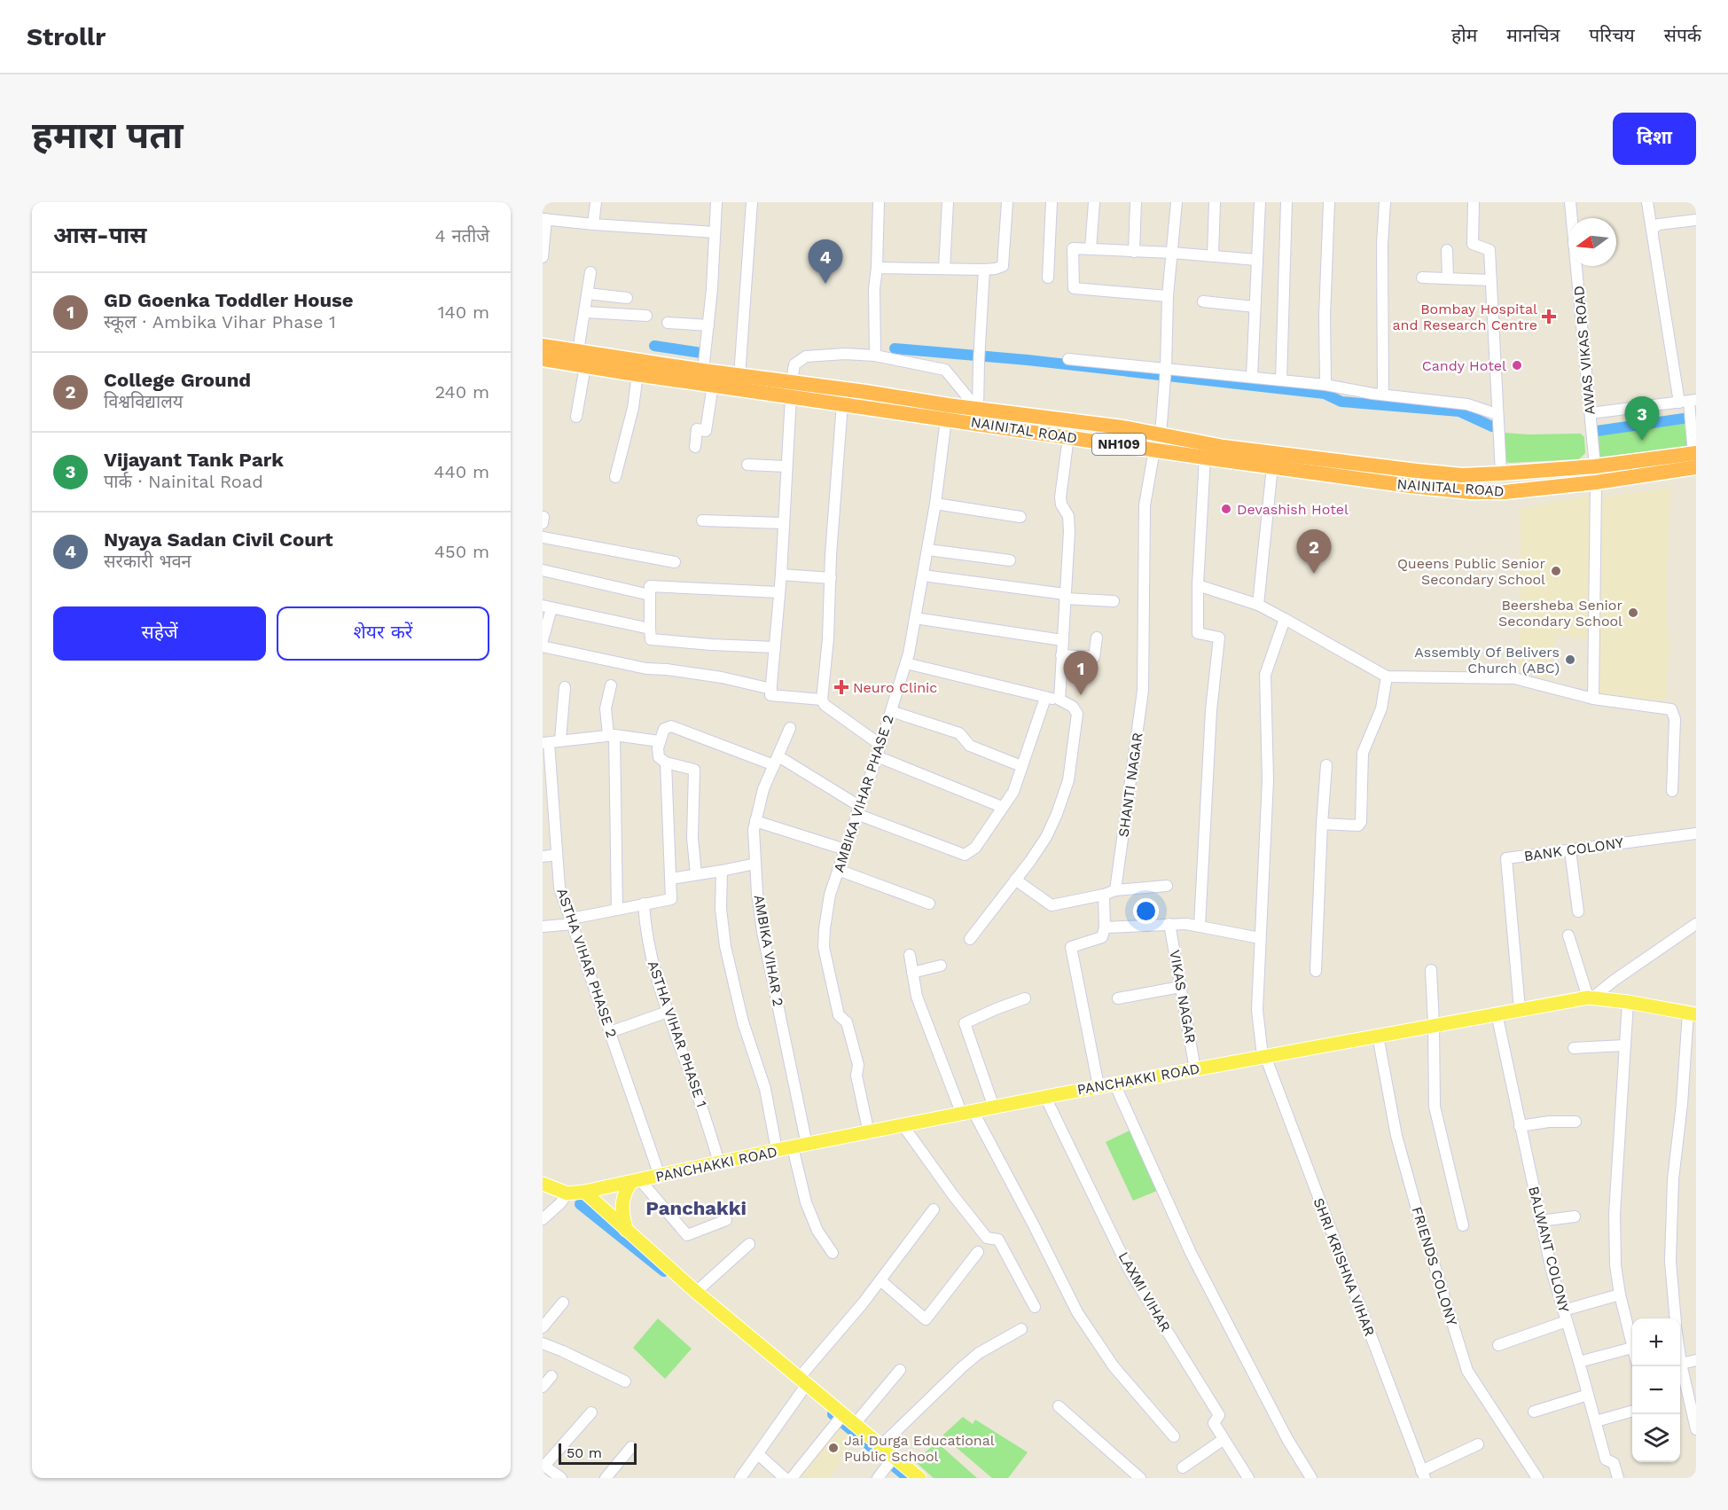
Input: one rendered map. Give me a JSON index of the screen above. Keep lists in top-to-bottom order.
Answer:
{
  "streets": {
    "highway": ["NAINITAL ROAD", "NH109"],
    "main road": ["PANCHAKKI ROAD"],
    "street": [
      "AWAS VIKAS ROAD",
      "SHANTI NAGAR",
      "AMBIKA VIHAR PHASE 2",
      "BANK COLONY",
      "AMBIKA VIHAR 2",
      "ASTHA VIHAR PHASE 2",
      "VIKAS NAGAR",
      "ASTHA VIHAR PHASE 1",
      "BALWANT COLONY",
      "FRIENDS COLONY",
      "SHRI KRISHNA VIHAR",
      "LAXMI VIHAR"
    ]
  },
  "crossings": [
    ["AWAS VIKAS ROAD", "NAINITAL ROAD"],
    ["NAINITAL ROAD", "SHANTI NAGAR"],
    ["NAINITAL ROAD", "AMBIKA VIHAR PHASE 2"],
    ["AMBIKA VIHAR PHASE 2", "PANCHAKKI ROAD"],
    ["BANK COLONY", "PANCHAKKI ROAD"],
    ["AMBIKA VIHAR 2", "PANCHAKKI ROAD"],
    ["ASTHA VIHAR PHASE 2", "PANCHAKKI ROAD"],
    ["VIKAS NAGAR", "PANCHAKKI ROAD"],
    ["ASTHA VIHAR PHASE 1", "PANCHAKKI ROAD"],
    ["PANCHAKKI ROAD", "BALWANT COLONY"],
    ["PANCHAKKI ROAD", "FRIENDS COLONY"],
    ["PANCHAKKI ROAD", "SHRI KRISHNA VIHAR"],
    ["PANCHAKKI ROAD", "LAXMI VIHAR"]
  ],
  "districts": ["Panchakki"],
  "places": {
    "health": ["Bombay Hospital and Research Centre", "Neuro Clinic"],
    "other": [
      "Candy Hotel",
      "Devashish Hotel",
      "Queens Public Senior Secondary School",
      "Beersheba Senior Secondary School",
      "Assembly Of Belivers Church (ABC)",
      "Jai Durga Educational Public School"
    ]
  },
  "scale_bar": "50 m",
  "north": "left",
  "page": {
    "header": "Strollr",
    "nav": [
      "होम",
      "मानचित्र",
      "परिचय",
      "संपर्क"
    ],
    "buttons": [
      "दिशा",
      ["सहेजें", "शेयर करें"]
    ],
    "title": "हमारा पता",
    "heading": ["आस-पास", "4 नतीजे"],
    "pins": [
      "4",
      "3",
      "2",
      "1"
    ],
    "list": [
      {
        "mark": "1",
        "name": "GD Goenka Toddler House",
        "note": "स्कूल · Ambika Vihar Phase 1",
        "value": "140 m"
      },
      {
        "mark": "2",
        "name": "College Ground",
        "note": "विश्वविद्यालय",
        "value": "240 m"
      },
      {
        "mark": "3",
        "name": "Vijayant Tank Park",
        "note": "पार्क · Nainital Road",
        "value": "440 m"
      },
      {
        "mark": "4",
        "name": "Nyaya Sadan Civil Court",
        "note": "सरकारी भवन",
        "value": "450 m"
      }
    ],
    "map_buttons": ["+", "−"],
    "scale": "50 m"
  }
}
